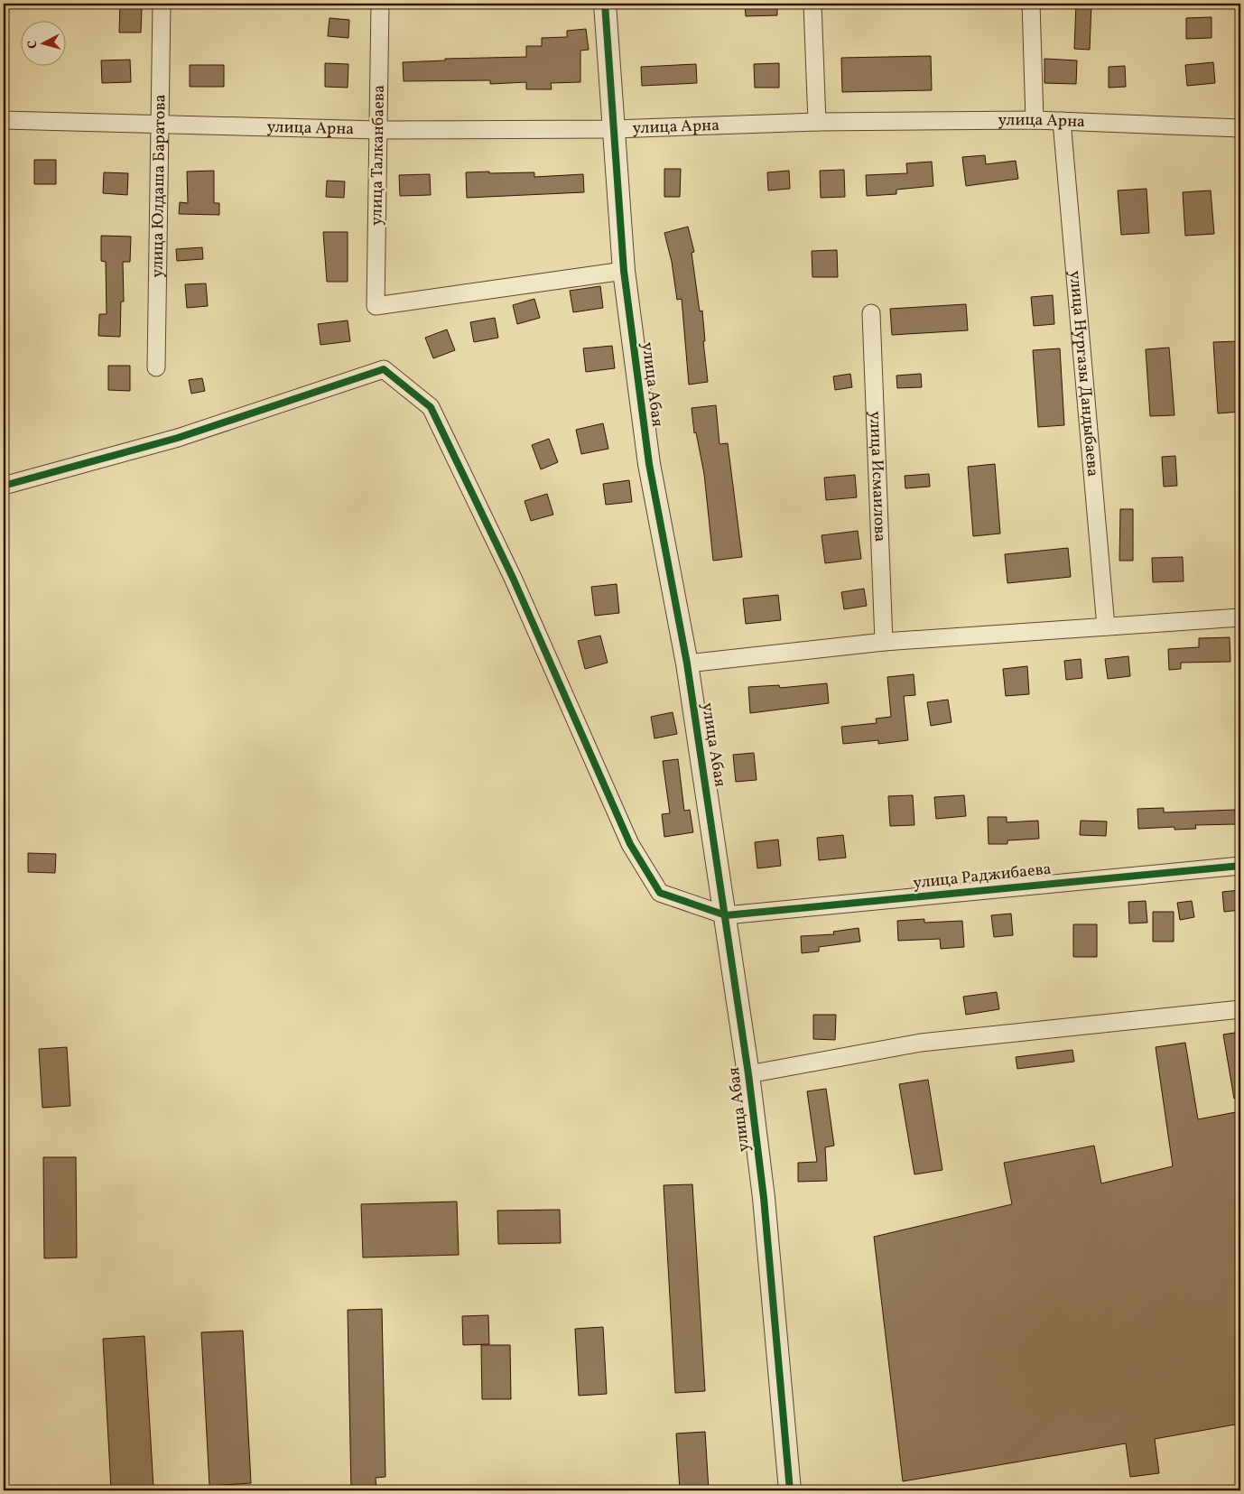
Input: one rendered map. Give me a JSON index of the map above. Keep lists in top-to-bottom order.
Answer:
{
  "streets": {
    "street": [
      "улица Арна",
      "улица Талканбаева",
      "улица Юлдаша Баратова",
      "улица Нургазы Дандыбаева",
      "улица Абая",
      "улица Исмаилова",
      "улица Раджибаева"
    ]
  },
  "crossings": [
    ["улица Арна", "улица Талканбаева"],
    ["улица Арна", "улица Юлдаша Баратова"],
    ["улица Арна", "улица Нургазы Дандыбаева"],
    ["улица Арна", "улица Абая"],
    ["улица Талканбаева", "улица Абая"],
    ["улица Абая", "улица Раджибаева"]
  ],
  "north": "left"
}
